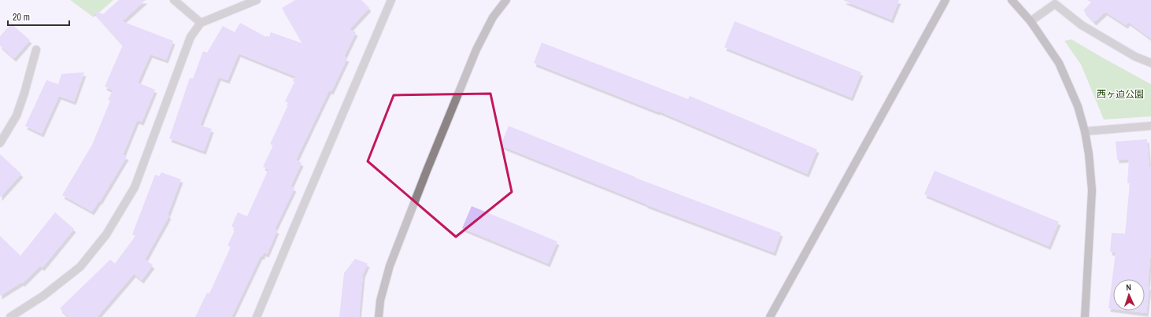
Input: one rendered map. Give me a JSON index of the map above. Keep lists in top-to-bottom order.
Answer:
{
  "parks": ["西ヶ迫公園"],
  "scale_bar": "20 m",
  "north": "top"
}
